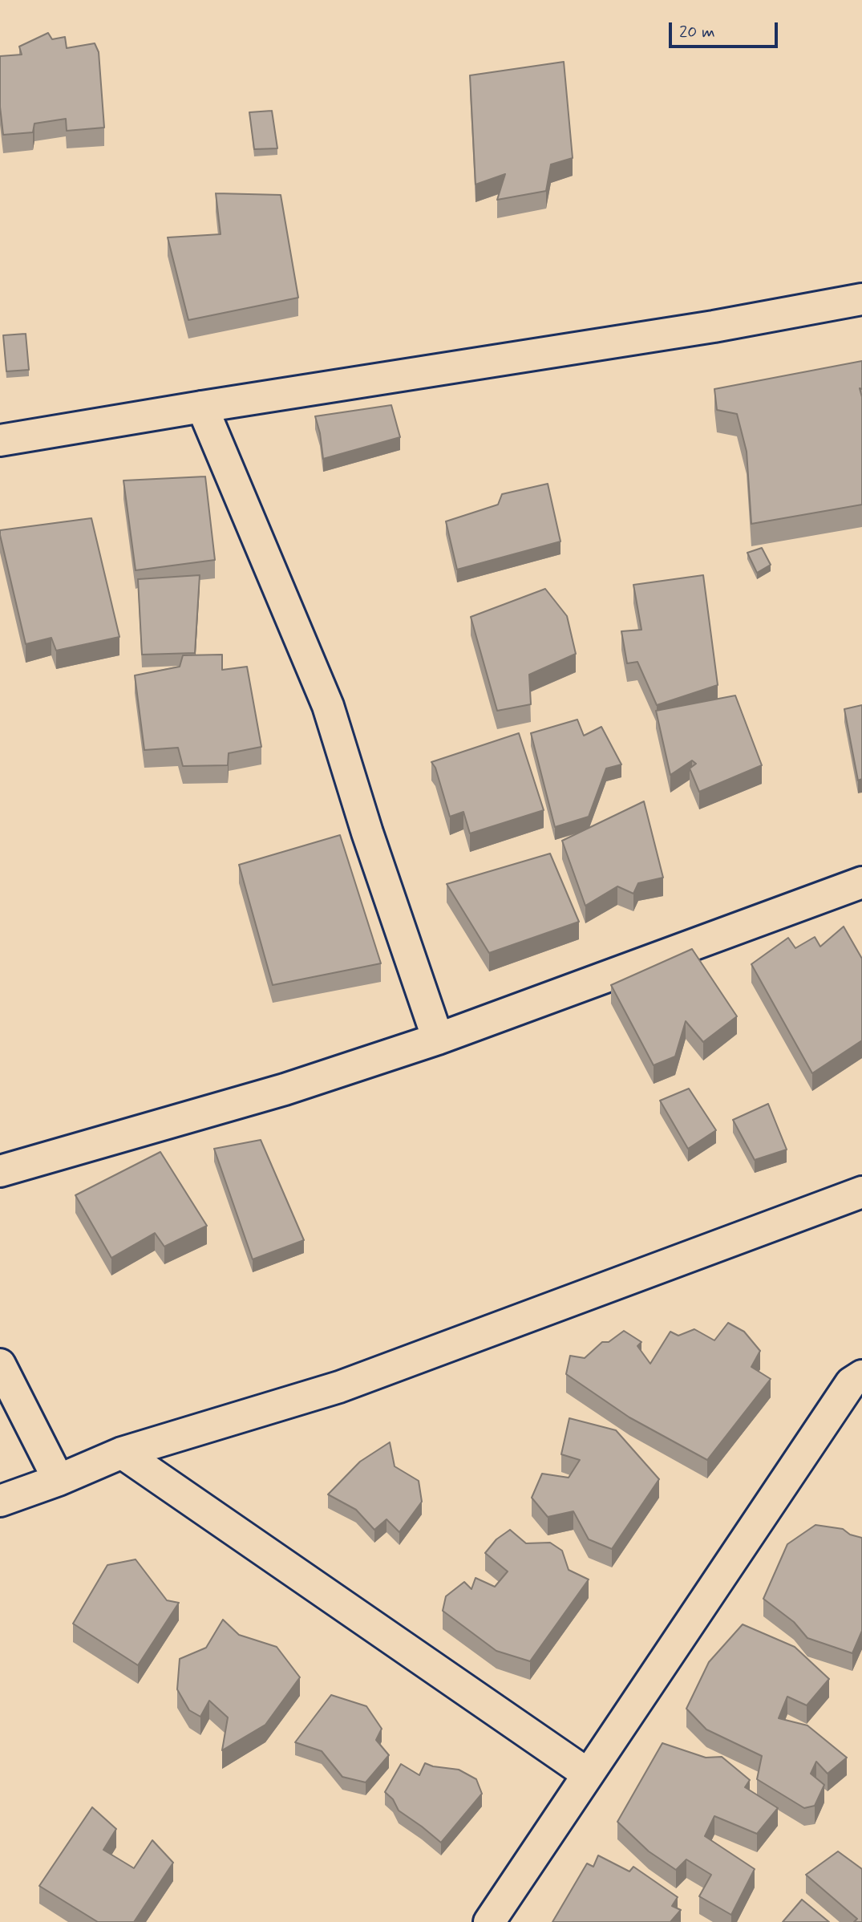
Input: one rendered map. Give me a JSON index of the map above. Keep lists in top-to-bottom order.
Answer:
{
  "scale_bar": "20 m"
}
